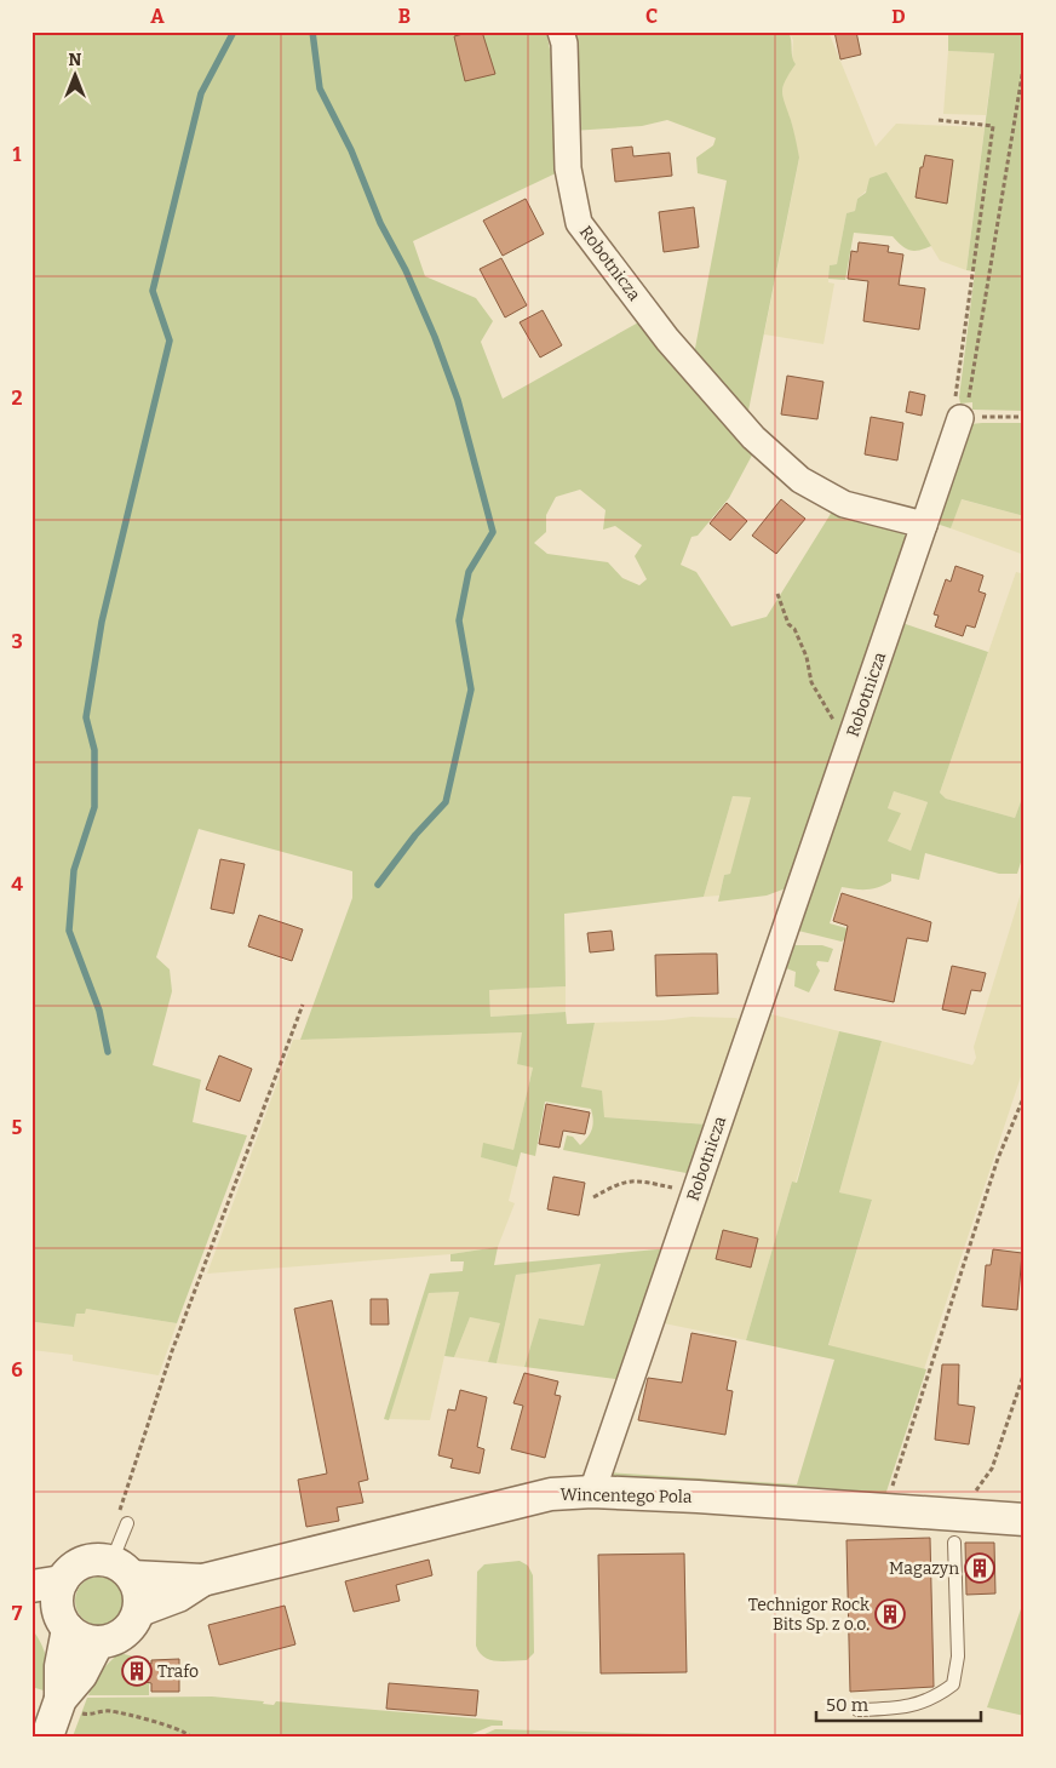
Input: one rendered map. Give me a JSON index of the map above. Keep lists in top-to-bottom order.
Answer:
{
  "streets": {
    "street": ["Robotnicza", "Wincentego Pola"]
  },
  "crossings": [
    ["Robotnicza", "Wincentego Pola"]
  ],
  "places": {
    "building": ["Magazyn", "Technigor Rock Bits Sp. z o.o.", "Trafo"]
  },
  "scale_bar": "50 m",
  "north": "top",
  "grid": {
    "columns": [
      "A",
      "B",
      "C",
      "D"
    ],
    "rows": [
      "1",
      "2",
      "3",
      "4",
      "5",
      "6",
      "7"
    ]
  }
}
